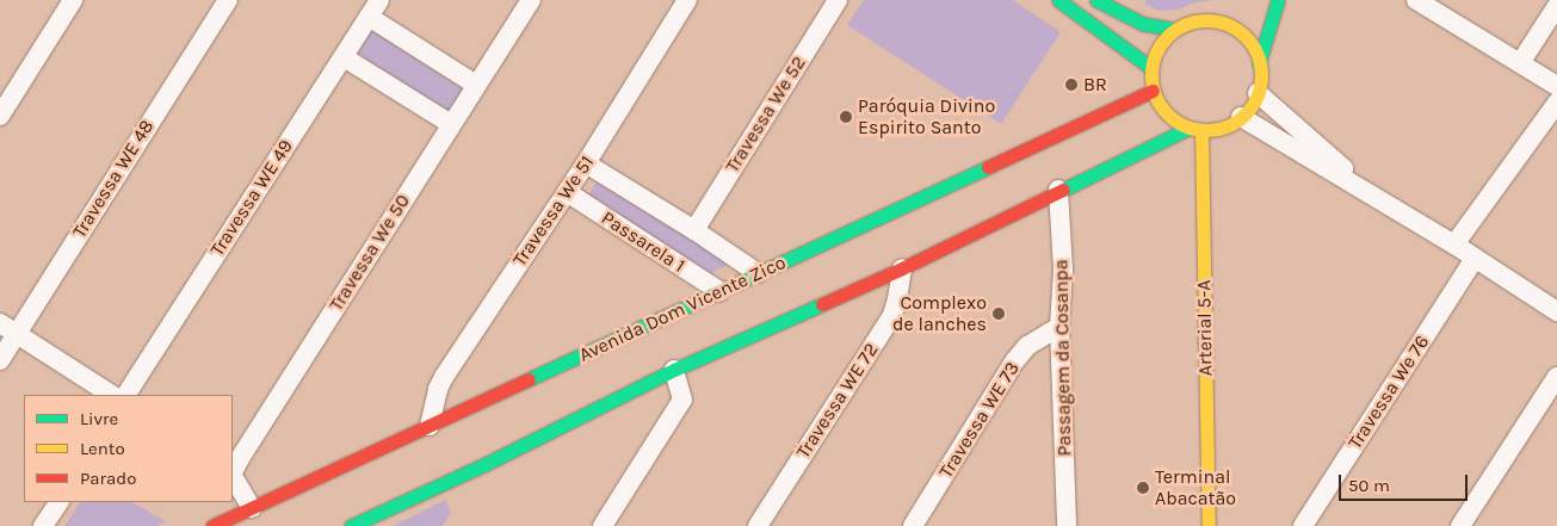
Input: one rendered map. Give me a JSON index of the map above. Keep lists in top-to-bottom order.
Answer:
{
  "streets": {
    "main road": ["Avenida Dom Vicente Zico", "Arterial 5-A"],
    "street": [
      "Travessa We 52",
      "Travessa WE 48",
      "Travessa WE 49",
      "Travessa We 51",
      "Passarela 1",
      "Travessa We 50",
      "Passagem da Cosanpa",
      "Travessa We 76",
      "Travessa WE 72",
      "Travessa WE 73"
    ]
  },
  "crossings": [
    ["Travessa We 51", "Passarela 1"],
    ["Travessa We 51", "Avenida Dom Vicente Zico"],
    ["Passarela 1", "Avenida Dom Vicente Zico"],
    ["Travessa We 50", "Avenida Dom Vicente Zico"],
    ["Avenida Dom Vicente Zico", "Arterial 5-A"],
    ["Passagem da Cosanpa", "Travessa WE 73"]
  ],
  "places": [
    "BR",
    "Paróquia Divino Espirito Santo",
    "Complexo de lanches",
    "Terminal Abacatão"
  ],
  "legend": ["Livre", "Lento", "Parado"],
  "scale_bar": "50 m"
}
